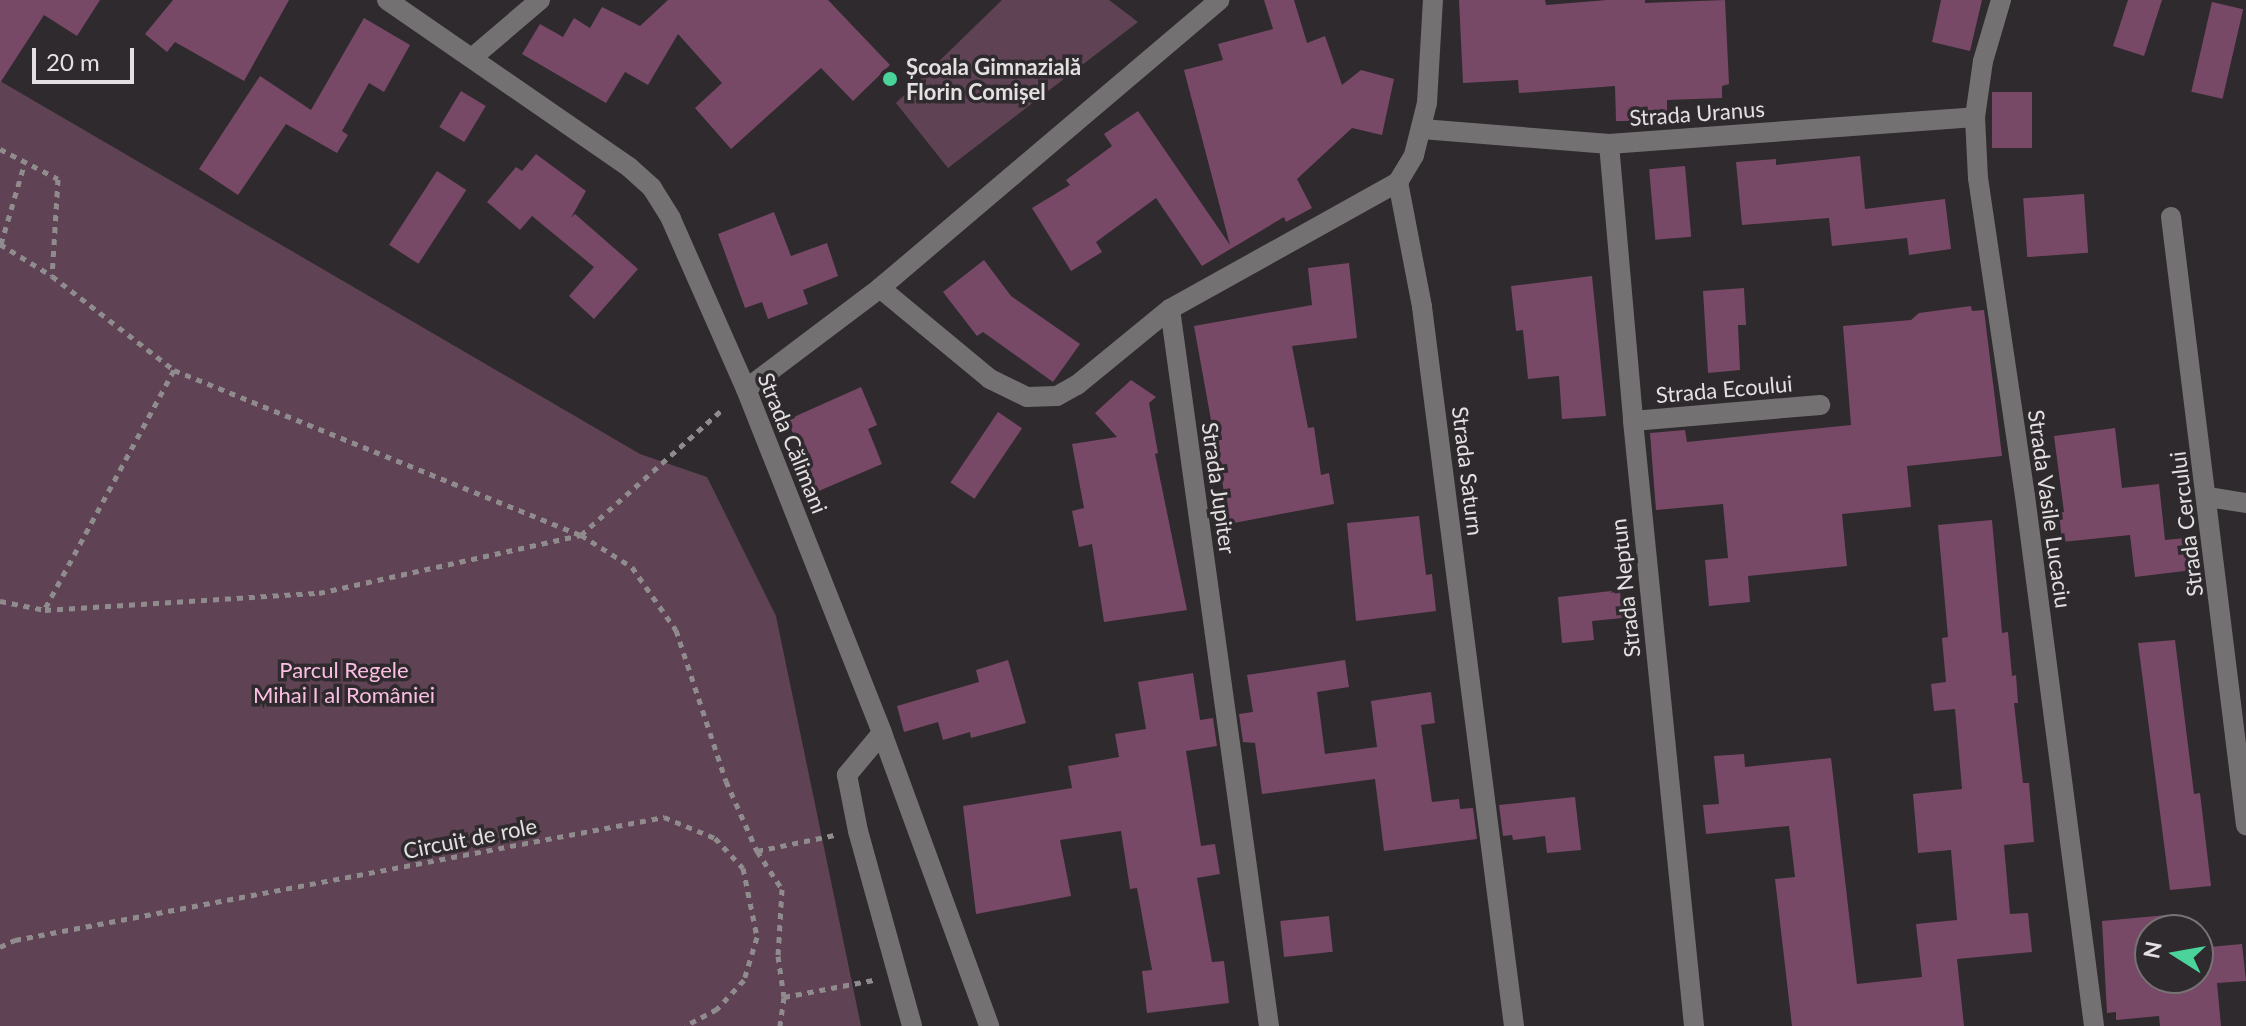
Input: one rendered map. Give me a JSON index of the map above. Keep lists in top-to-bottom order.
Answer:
{
  "streets": {
    "street": [
      "Strada Uranus",
      "Strada Ecoului",
      "Strada Călimani",
      "Strada Saturn",
      "Strada Jupiter",
      "Strada Vasile Lucaciu",
      "Strada Cercului",
      "Strada Neptun"
    ],
    "path": ["Circuit de role"]
  },
  "crossings": [
    ["Strada Uranus", "Strada Vasile Lucaciu"],
    ["Strada Uranus", "Strada Neptun"],
    ["Strada Ecoului", "Strada Neptun"]
  ],
  "parks": ["Parcul Regele Mihai I al României"],
  "places": ["Școala Gimnazială Florin Comișel"],
  "scale_bar": "20 m",
  "north": "left"
}
